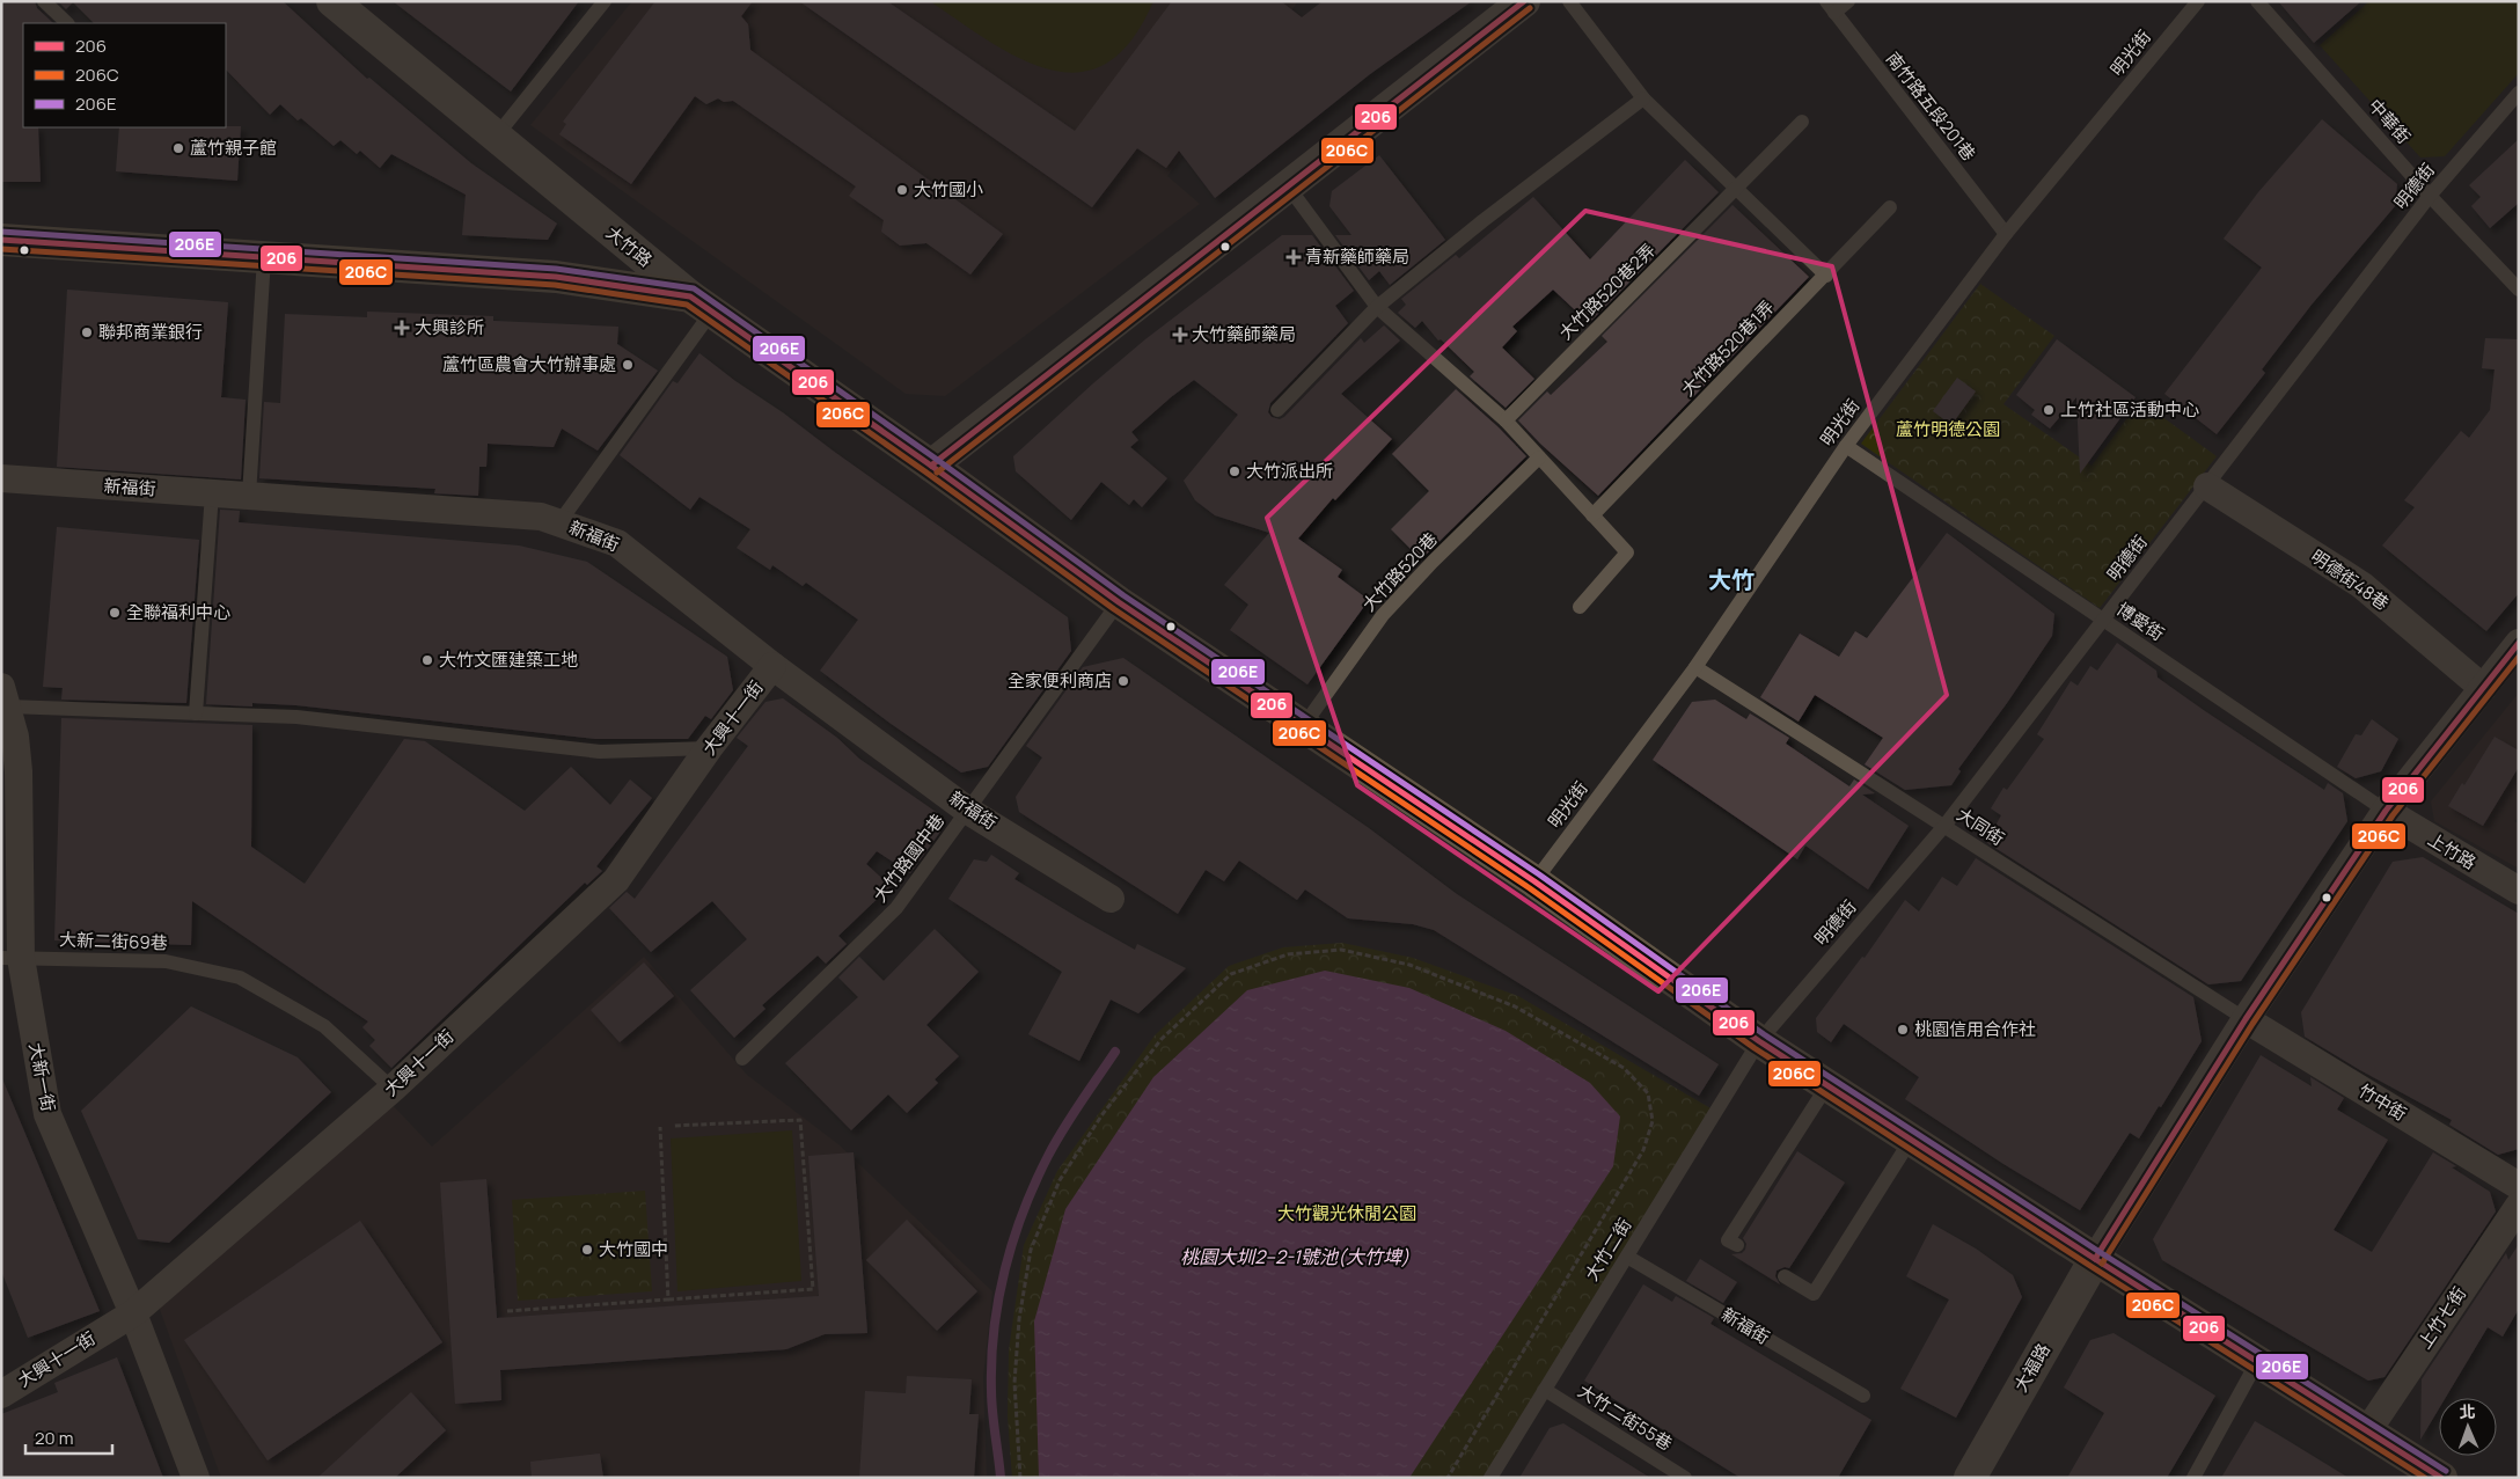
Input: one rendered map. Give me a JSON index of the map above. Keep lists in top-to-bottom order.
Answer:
{
  "streets": {
    "main road": ["大竹路"],
    "street": [
      "新福街",
      "明德街48巷",
      "大興十一街",
      "上竹路",
      "大新一街",
      "竹中街",
      "上竹七街",
      "大福路"
    ],
    "lane": [
      "明光街",
      "南竹路五段201巷",
      "中華街",
      "明德街",
      "大竹路520巷2弄",
      "大竹路520巷1弄",
      "大竹路520巷",
      "博愛街",
      "大同街",
      "大竹路國中巷",
      "大新二街69巷",
      "大竹二街",
      "大竹二街55巷"
    ]
  },
  "crossings": [
    ["明光街", "南竹路五段201巷"],
    ["明光街", "大竹路"],
    ["明光街", "博愛街"],
    ["明光街", "大同街"],
    ["中華街", "明德街"],
    ["明德街", "大竹路"],
    ["明德街", "明德街48巷"],
    ["明德街", "博愛街"],
    ["明德街", "大同街"],
    ["明德街", "大竹二街"],
    ["大竹路", "大竹路520巷"],
    ["大竹路", "大竹路國中巷"],
    ["大竹路", "大竹二街"],
    ["大竹路", "上竹七街"],
    ["大竹路", "大福路"],
    ["新福街", "大興十一街"],
    ["新福街", "大竹路國中巷"],
    ["新福街", "大竹二街"],
    ["博愛街", "上竹路"],
    ["大興十一街", "大新二街69巷"],
    ["大興十一街", "大新一街"],
    ["大同街", "竹中街"],
    ["大新二街69巷", "大新一街"],
    ["大竹二街", "大竹二街55巷"]
  ],
  "districts": ["大竹"],
  "water": ["桃園大圳2--2-1號池(大竹埤)"],
  "parks": ["蘆竹明德公園", "大竹觀光休閒公園"],
  "places": {
    "other": [
      "蘆竹親子館",
      "大竹國小",
      "聯邦商業銀行",
      "蘆竹區農會大竹辦事處",
      "上竹社區活動中心",
      "大竹派出所",
      "全聯福利中心",
      "大竹文匯建築工地",
      "全家便利商店",
      "桃園信用合作社",
      "大竹國中"
    ],
    "health": ["青新藥師藥局", "大興診所", "大竹藥師藥局"]
  },
  "lines": ["transit line 206", "transit line 206C", "transit line 206E"],
  "legend": ["206", "206C", "206E"],
  "scale_bar": "20 m",
  "north": "top"
}
